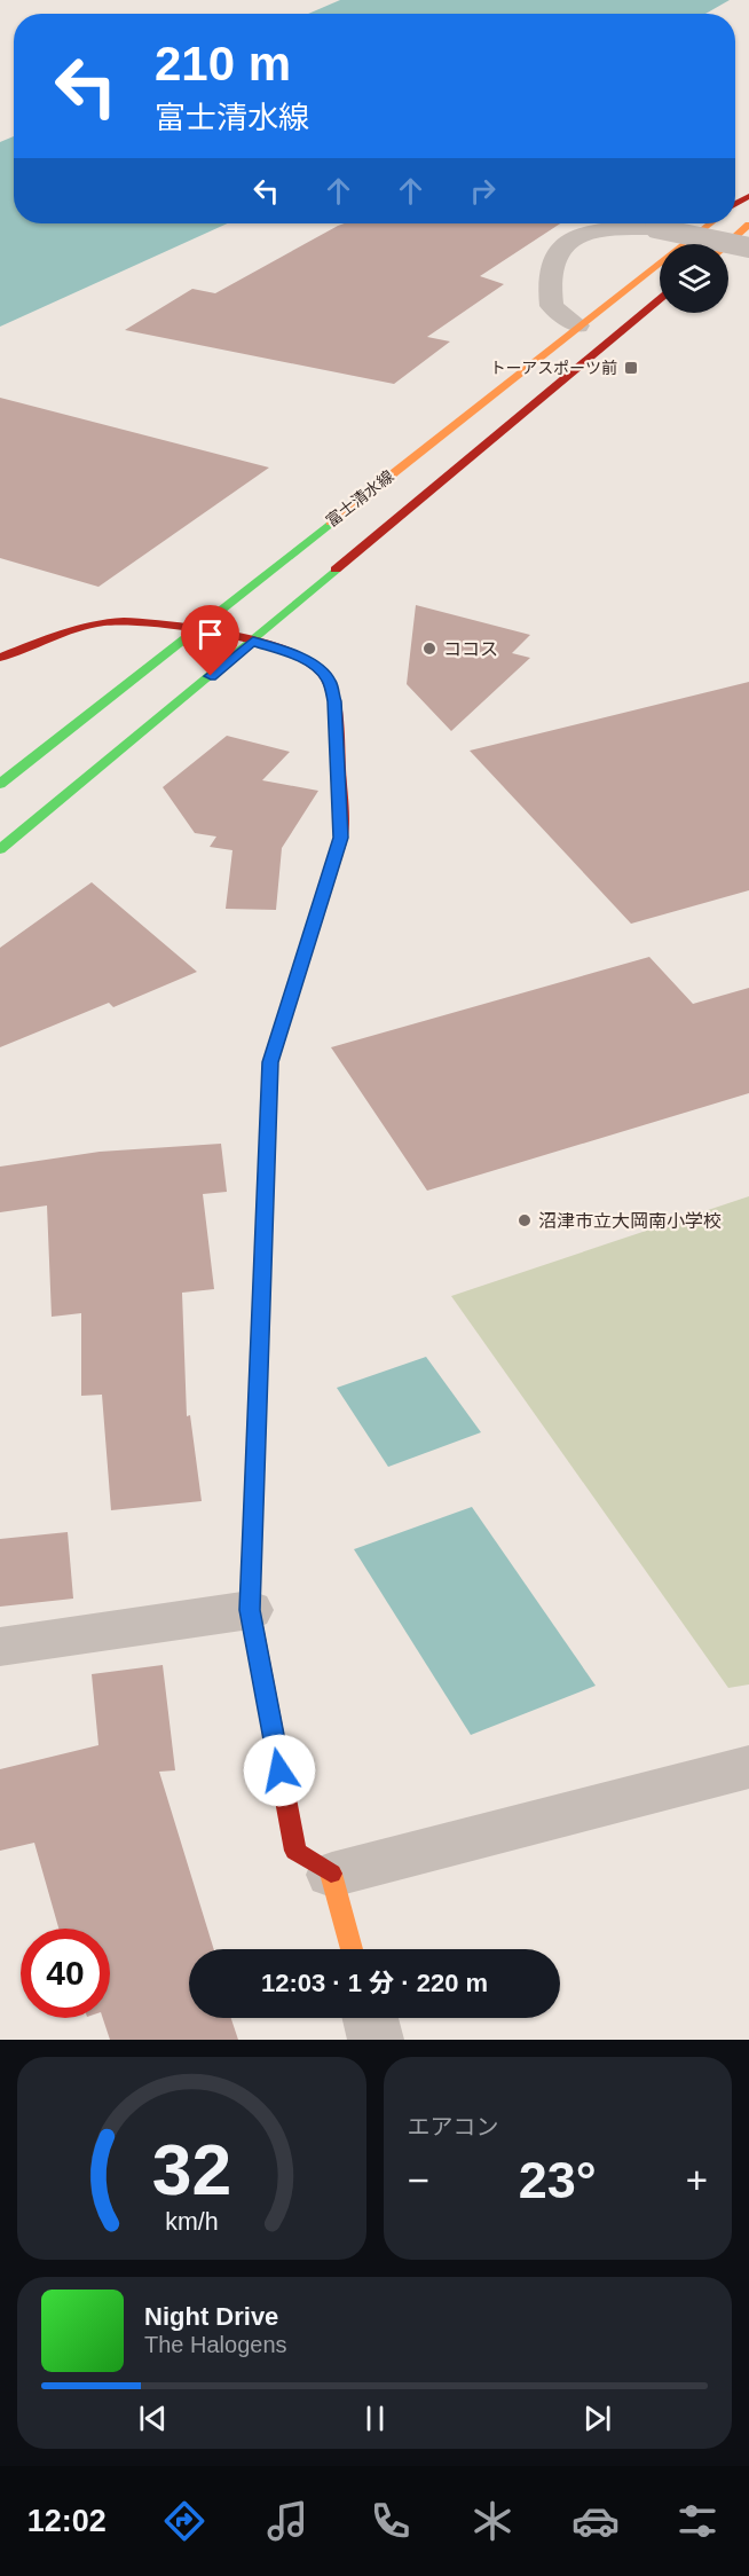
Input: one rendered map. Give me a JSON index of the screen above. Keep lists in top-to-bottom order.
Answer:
{
  "streets": {
    "main road": ["富士清水線"]
  },
  "places": {
    "transit": ["トーアスポーツ前"],
    "other": ["ココス", "沼津市立大岡南小学校"]
  },
  "page": {
    "turn": ["210 m", "富士清水線"],
    "limit": "40",
    "trip": "12:03 · 1 分 · 220 m",
    "tile": "エアコン",
    "heat": ["−", "23°", "+"],
    "song": ["Night Drive", "The Halogens"],
    "tabs": "12:02",
    "gauge": ["32", "km/h"]
  }
}
